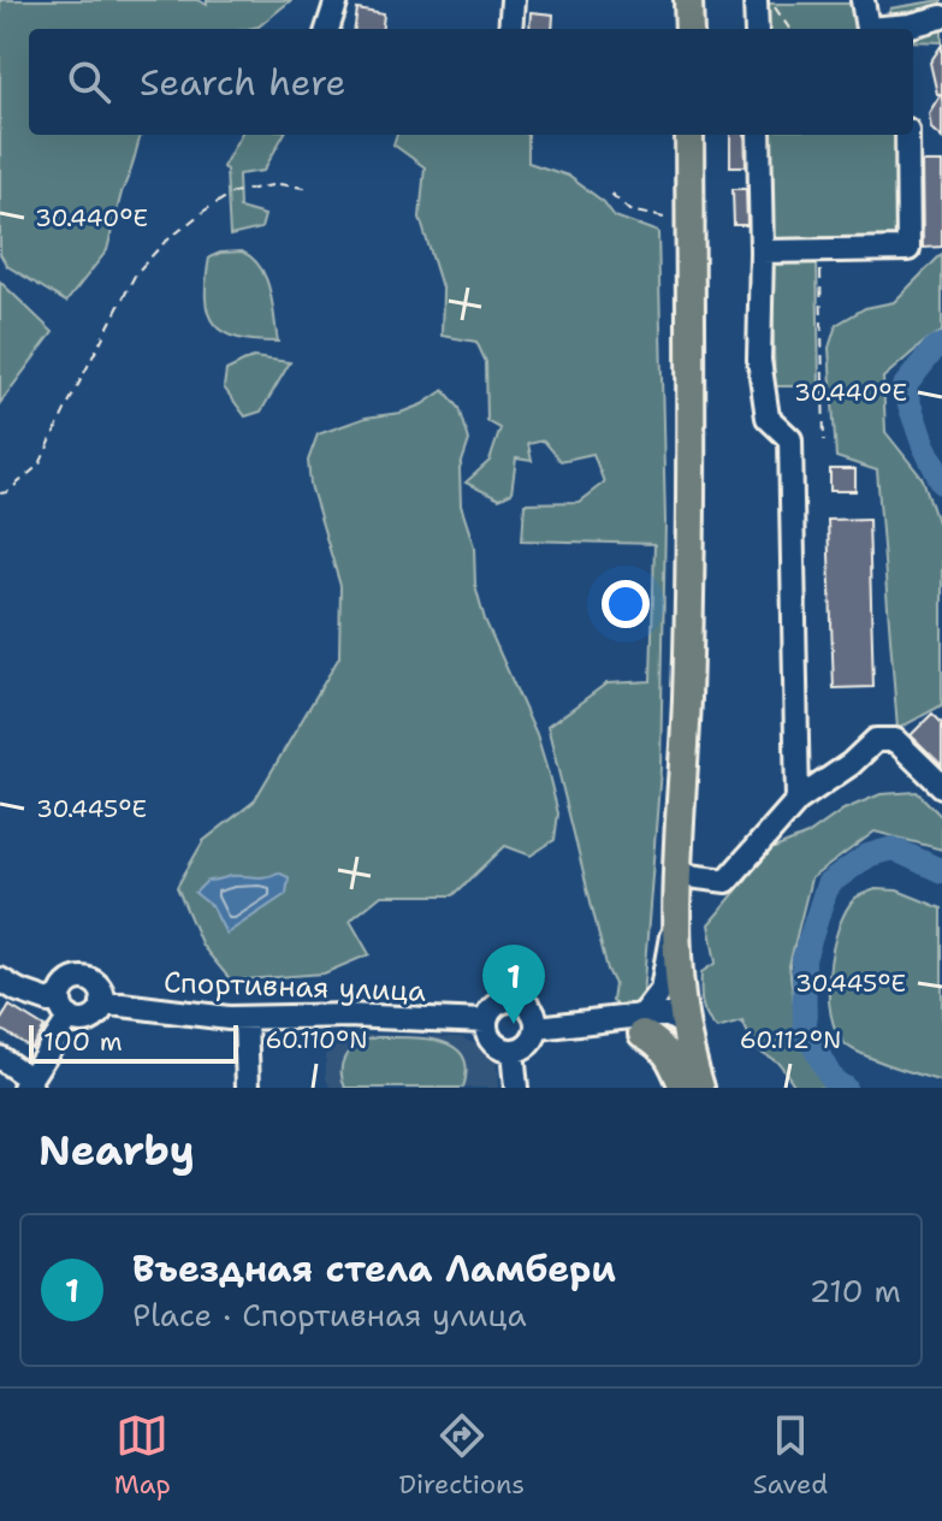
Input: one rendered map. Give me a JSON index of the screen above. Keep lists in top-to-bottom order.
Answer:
{
  "streets": {
    "street": ["Спортивная улица"]
  },
  "scale_bar": "100 m",
  "page": {
    "search": "Search here",
    "pins": "1",
    "scale": "100 m",
    "heading": "Nearby",
    "list": [
      {
        "mark": "1",
        "name": "Въездная стела Ламбери",
        "note": "Place · Спортивная улица",
        "value": "210 m"
      }
    ],
    "nav": ["Map", "Directions", "Saved"]
  },
  "coordinates": [
    "30.440°E",
    "30.445°E",
    "60.110°N",
    "60.112°N"
  ]
}
